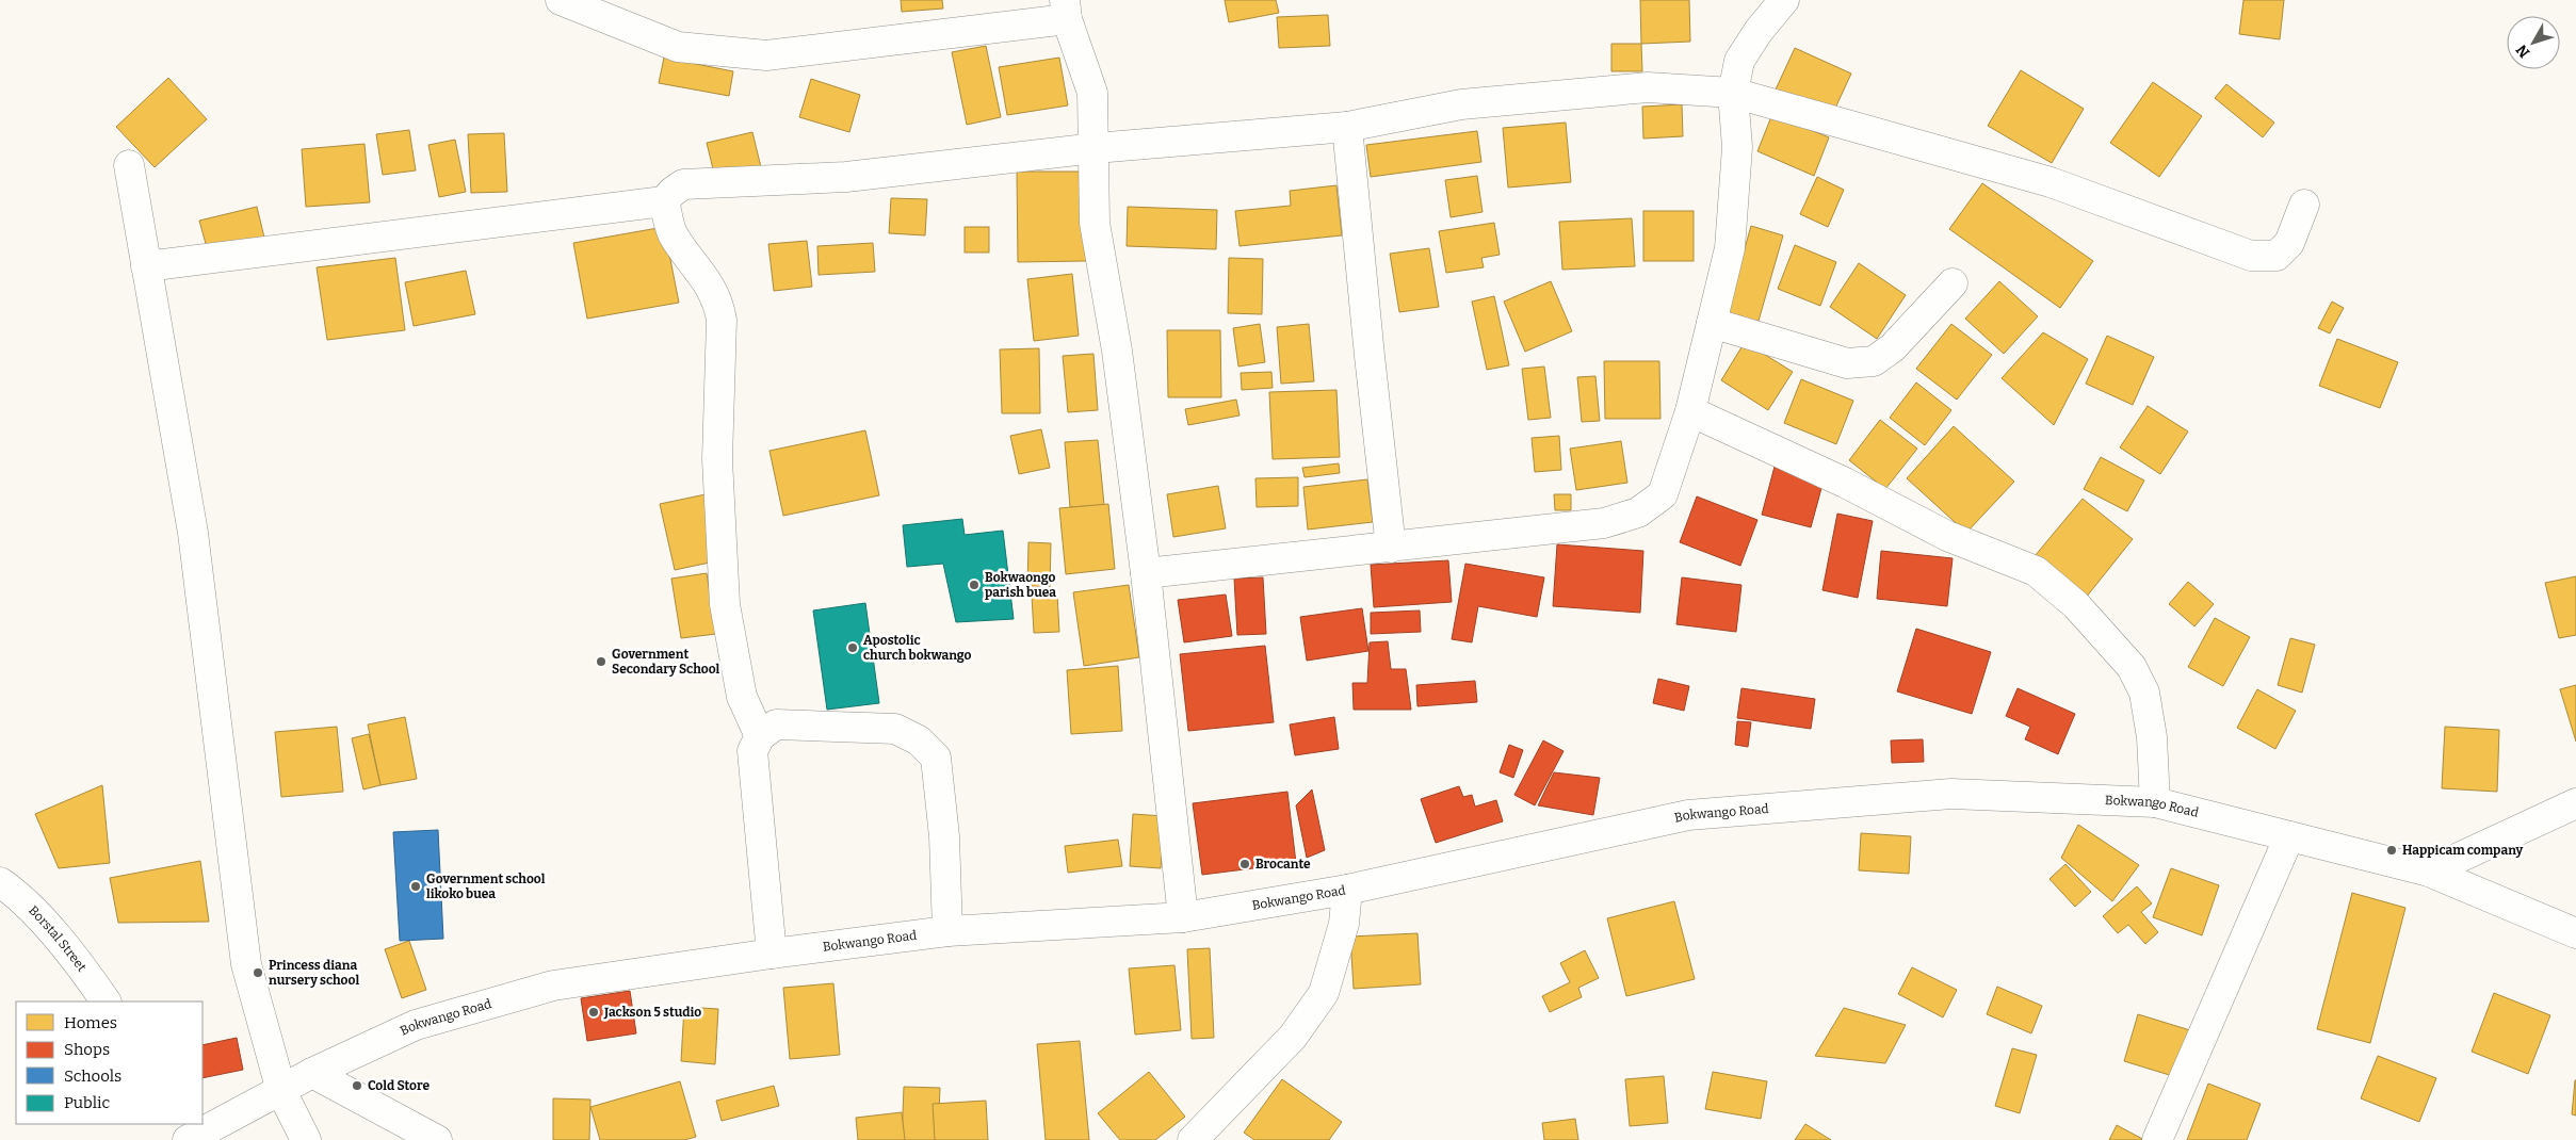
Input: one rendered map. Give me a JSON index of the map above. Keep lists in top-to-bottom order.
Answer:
{
  "streets": {
    "street": ["Bokwango Road", "Borstal Street"]
  },
  "places": [
    "Bokwaongo parish buea",
    "Apostolic church bokwango",
    "Government Secondary School",
    "Happicam company",
    "Brocante",
    "Government school likoko buea",
    "Princess diana nursery school",
    "Jackson 5 studio",
    "Cold Store"
  ],
  "legend": [
    "Homes",
    "Shops",
    "Schools",
    "Public"
  ],
  "north": "bottom left"
}
